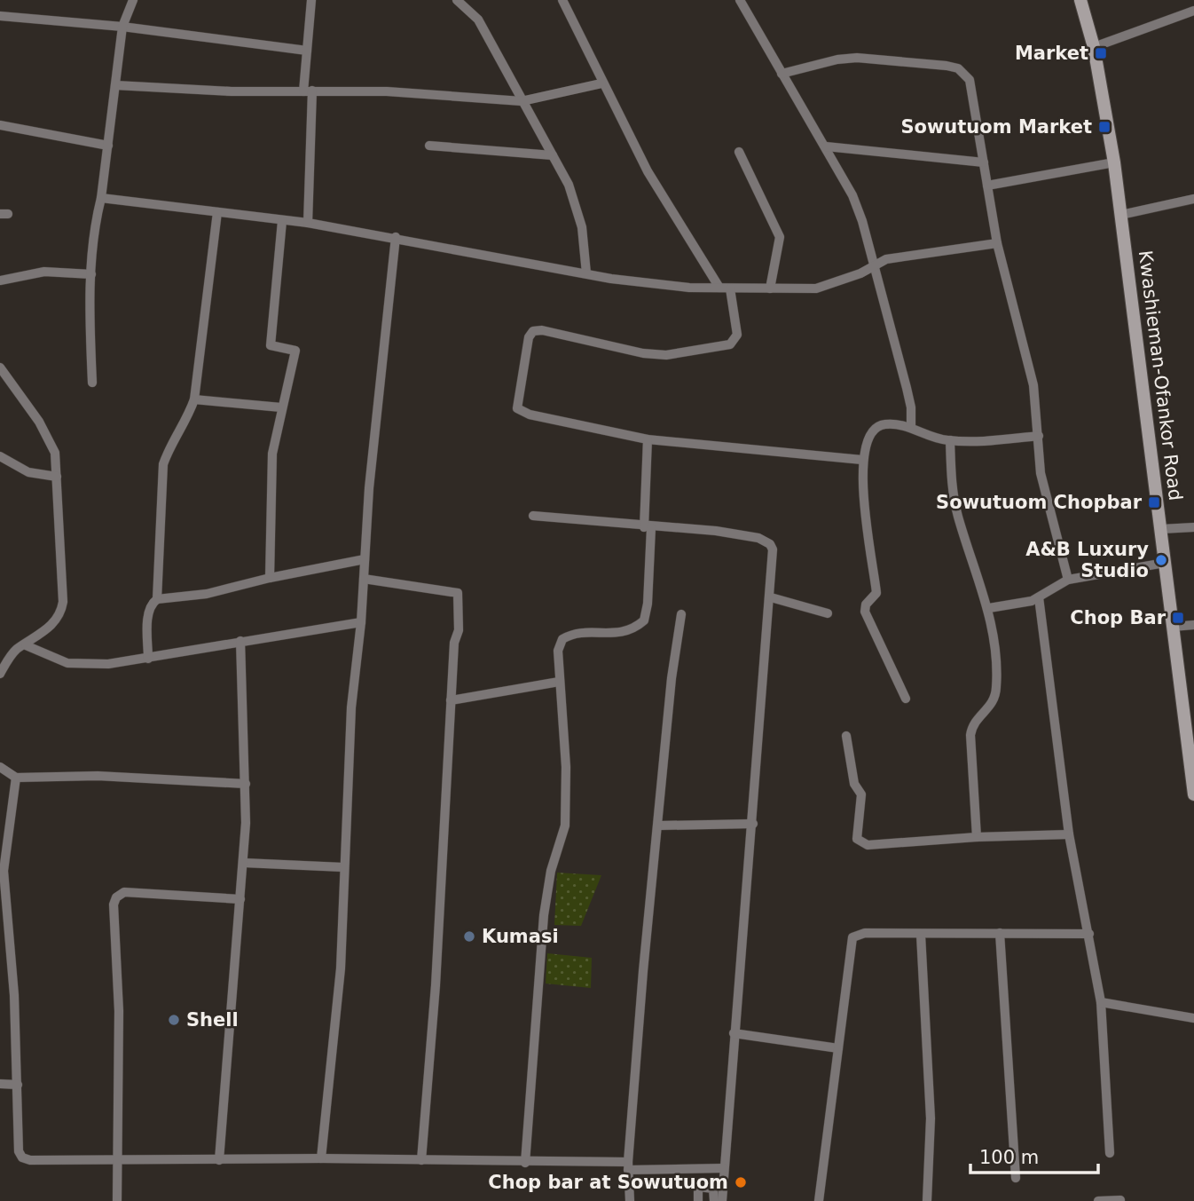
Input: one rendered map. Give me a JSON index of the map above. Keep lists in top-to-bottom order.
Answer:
{
  "streets": {
    "main road": ["Kwashieman-Ofankor Road"]
  },
  "places": {
    "transit": [
      "Market",
      "Sowutuom Market",
      "Sowutuom Chopbar",
      "Chop Bar"
    ],
    "other": [
      "A&B Luxury Studio",
      "Kumasi",
      "Shell",
      "Chop bar at Sowutuom"
    ]
  },
  "scale_bar": "100 m"
}
